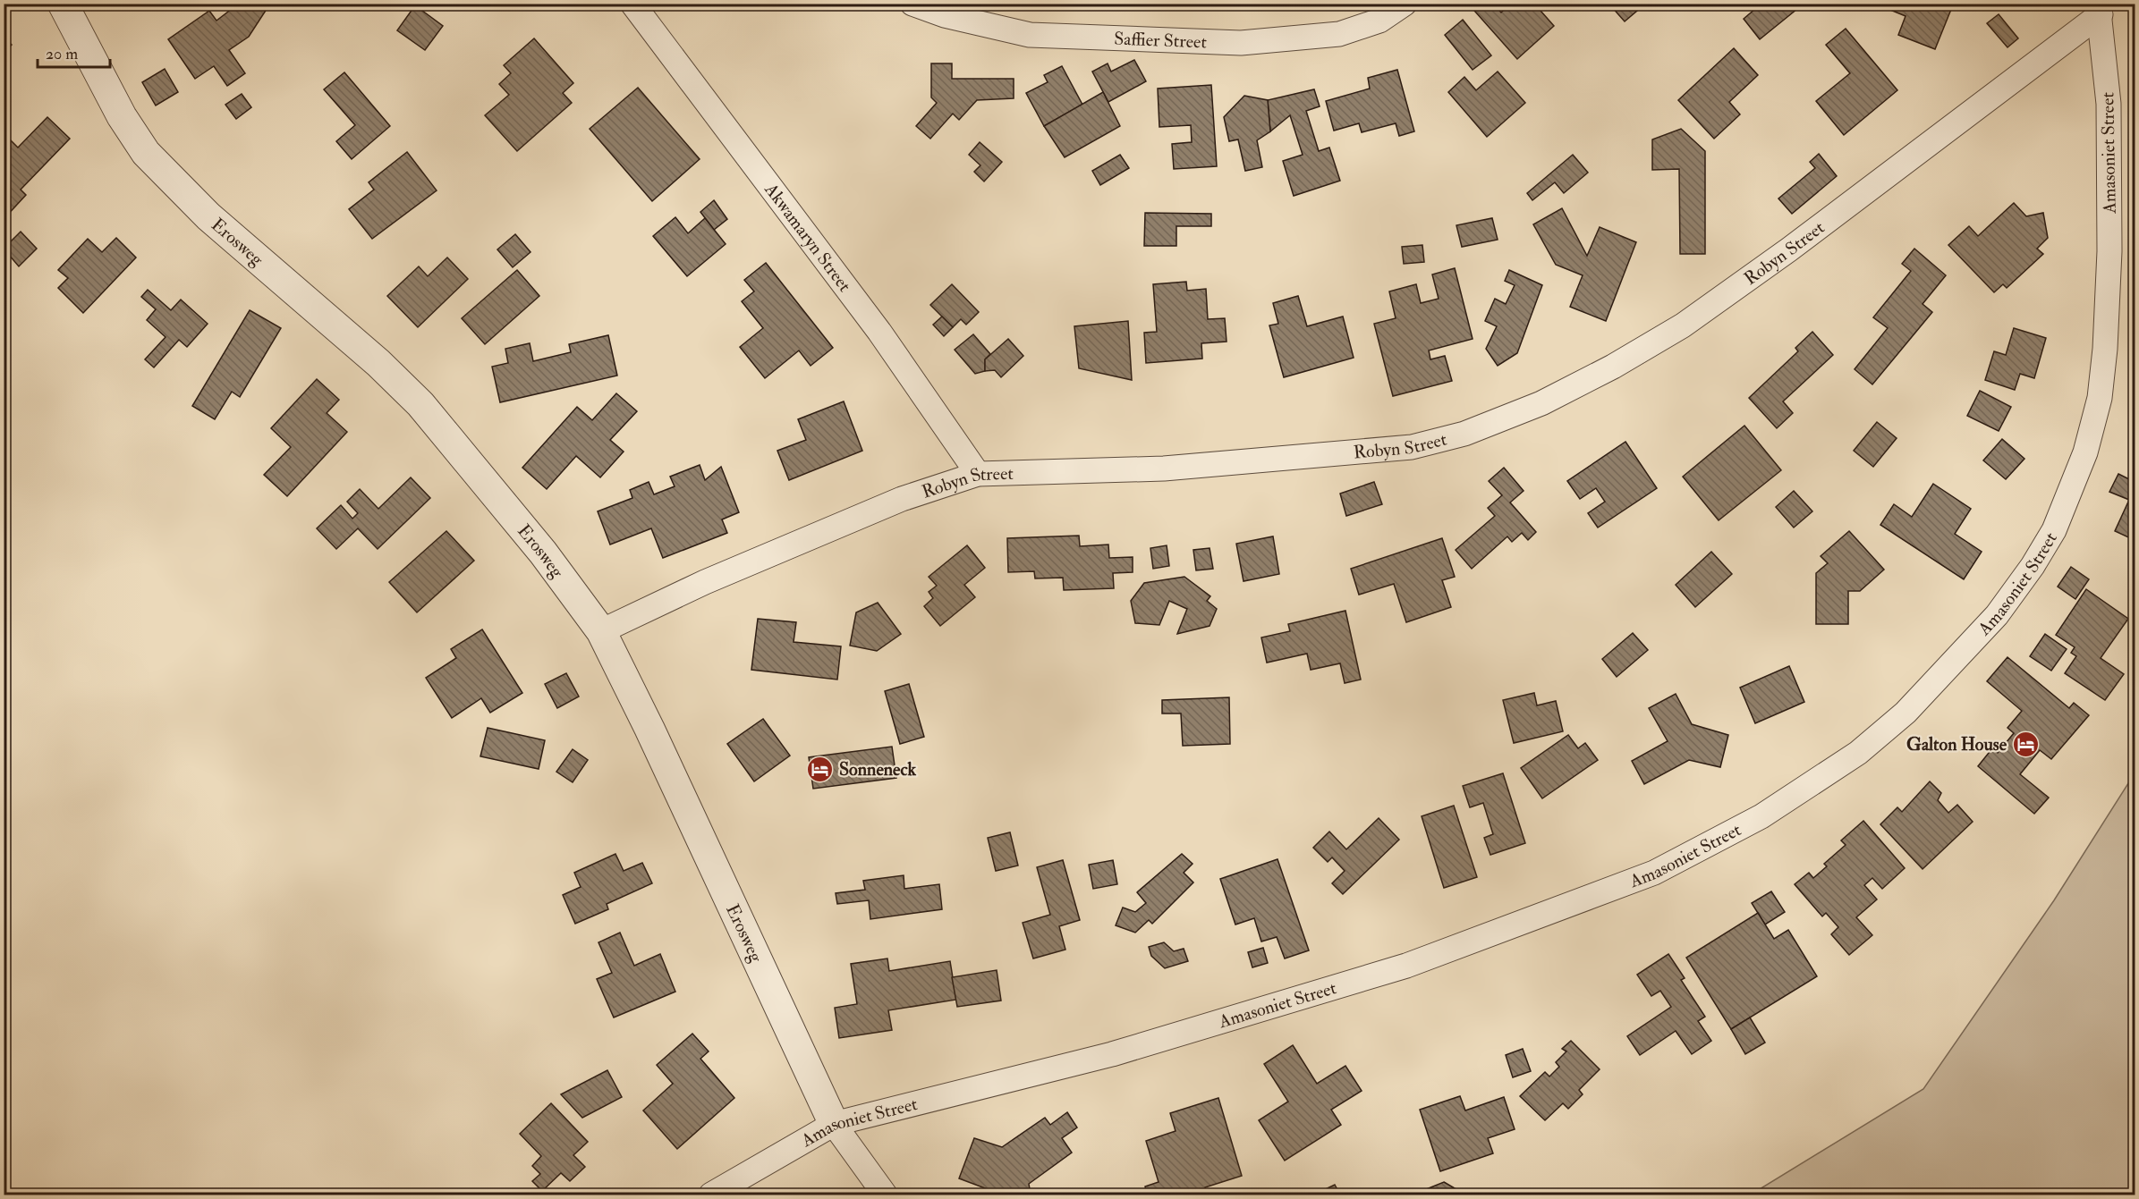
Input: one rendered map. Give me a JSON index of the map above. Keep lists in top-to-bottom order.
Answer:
{
  "streets": {
    "street": [
      "Saffier Street",
      "Amasoniet Street",
      "Akwamaryn Street",
      "Erosweg",
      "Robyn Street"
    ]
  },
  "crossings": [
    ["Amasoniet Street", "Erosweg"],
    ["Amasoniet Street", "Robyn Street"],
    ["Akwamaryn Street", "Robyn Street"],
    ["Erosweg", "Robyn Street"]
  ],
  "places": {
    "hotel": ["Galton House", "Sonneneck"]
  },
  "scale_bar": "20 m"
}
